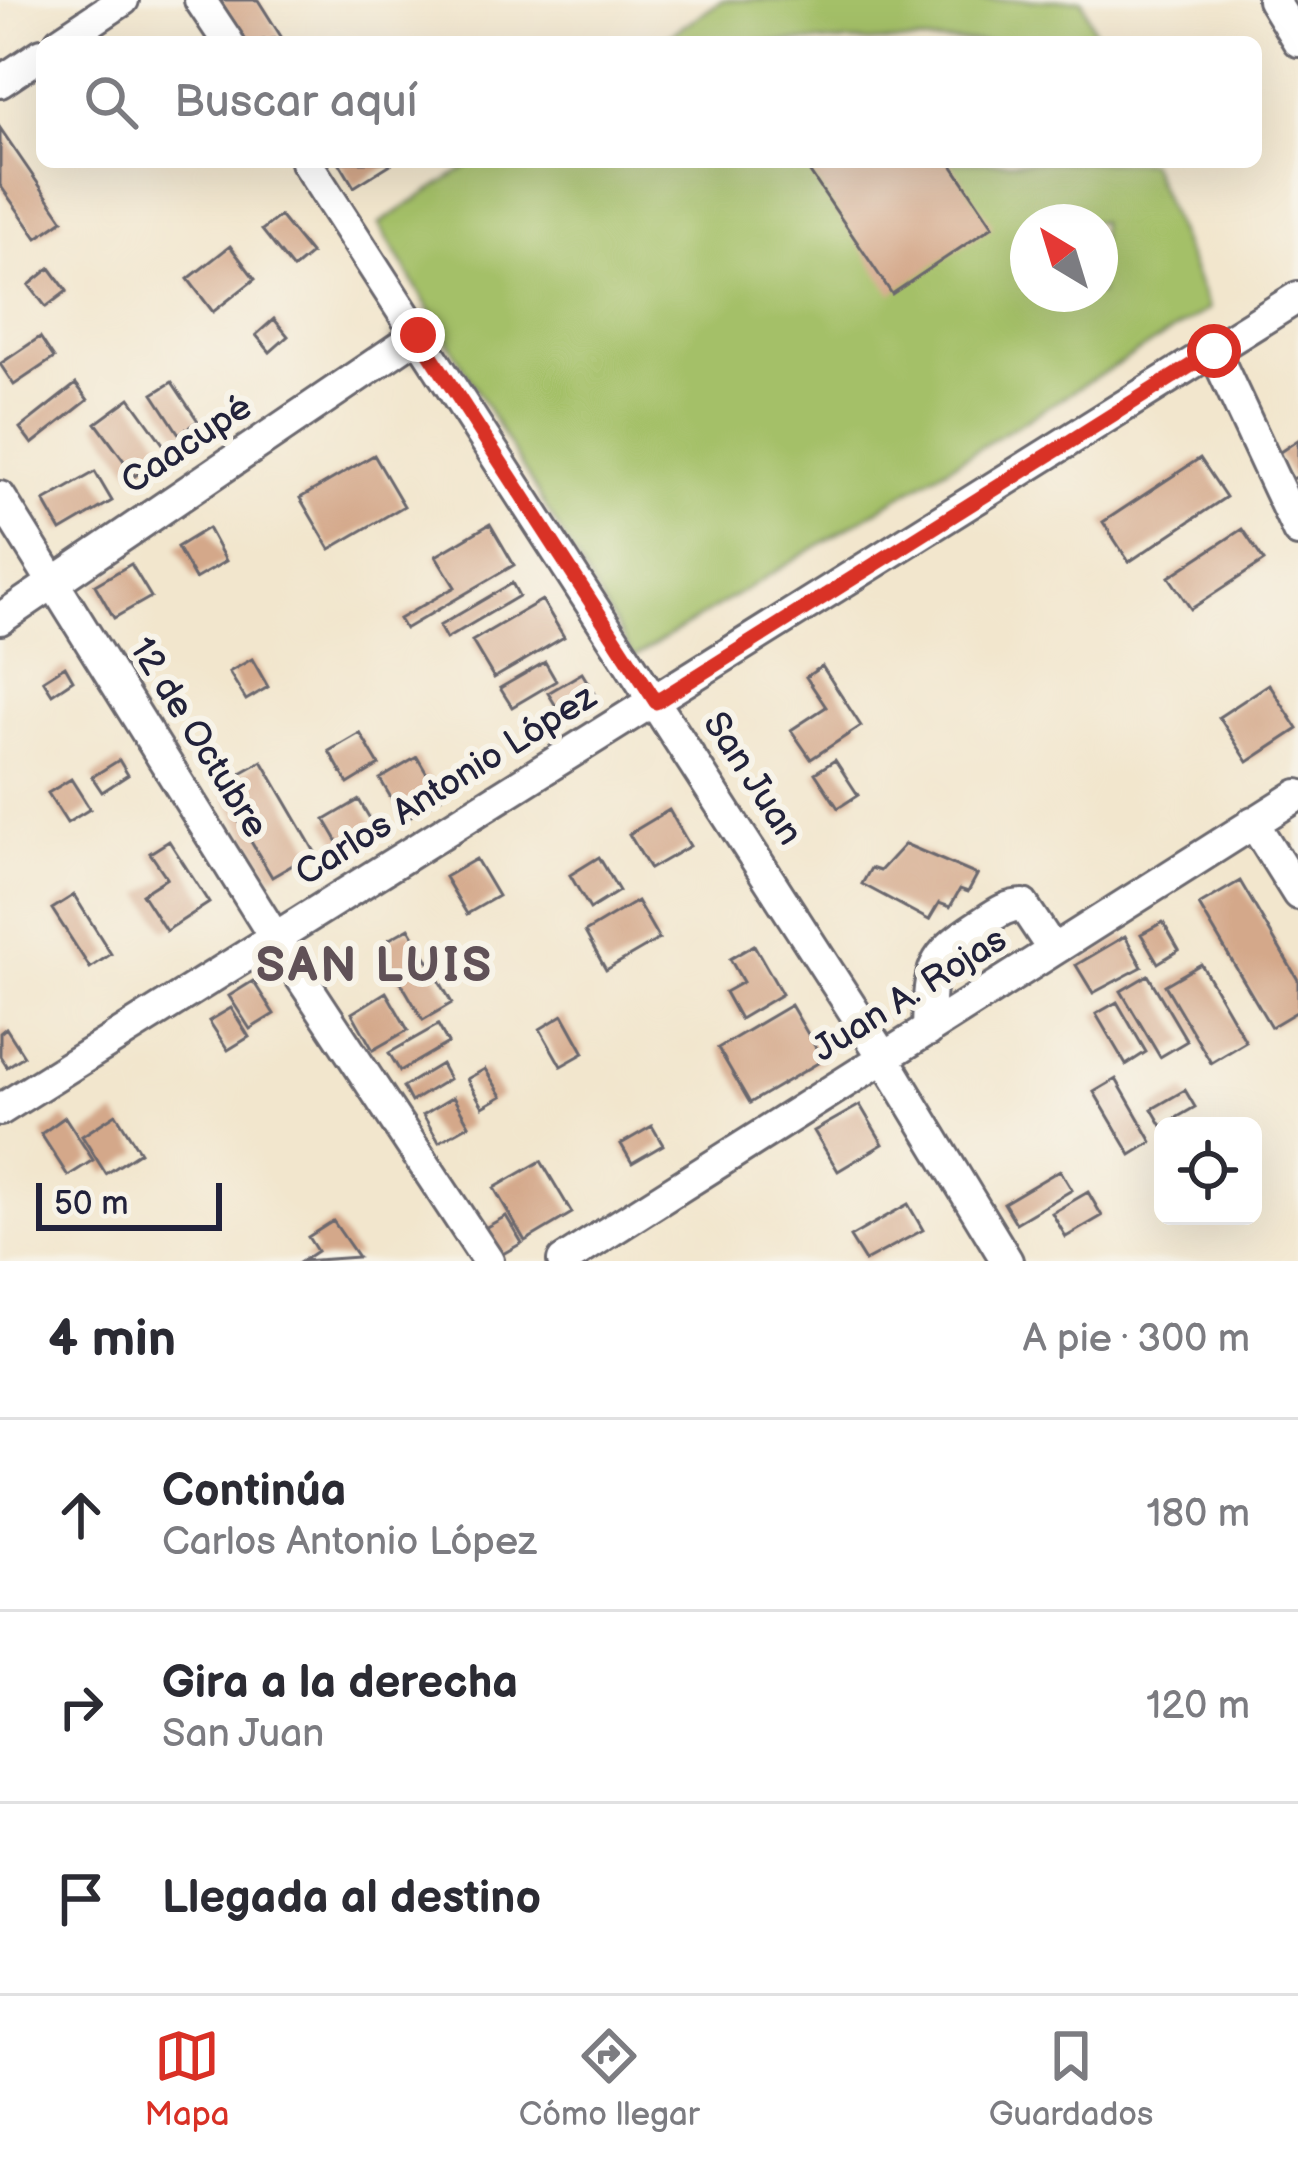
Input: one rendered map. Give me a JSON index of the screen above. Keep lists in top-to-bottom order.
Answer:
{
  "streets": {
    "street": [
      "Caacupé",
      "12 de Octubre",
      "San Juan",
      "Carlos Antonio López",
      "Juan A. Rojas"
    ]
  },
  "crossings": [
    ["Caacupé", "12 de Octubre"],
    ["Caacupé", "San Juan"],
    ["12 de Octubre", "Carlos Antonio López"],
    ["San Juan", "Carlos Antonio López"],
    ["San Juan", "Juan A. Rojas"]
  ],
  "districts": ["SAN LUIS"],
  "scale_bar": "50 m",
  "north": "top left",
  "page": {
    "search": "Buscar aquí",
    "scale": "50 m",
    "heading": ["4 min", "A pie · 300 m"],
    "list": [
      ["Continúa", "Carlos Antonio López", "180 m"],
      ["Gira a la derecha", "San Juan", "120 m"],
      "Llegada al destino"
    ],
    "nav": ["Mapa", "Cómo llegar", "Guardados"]
  }
}
